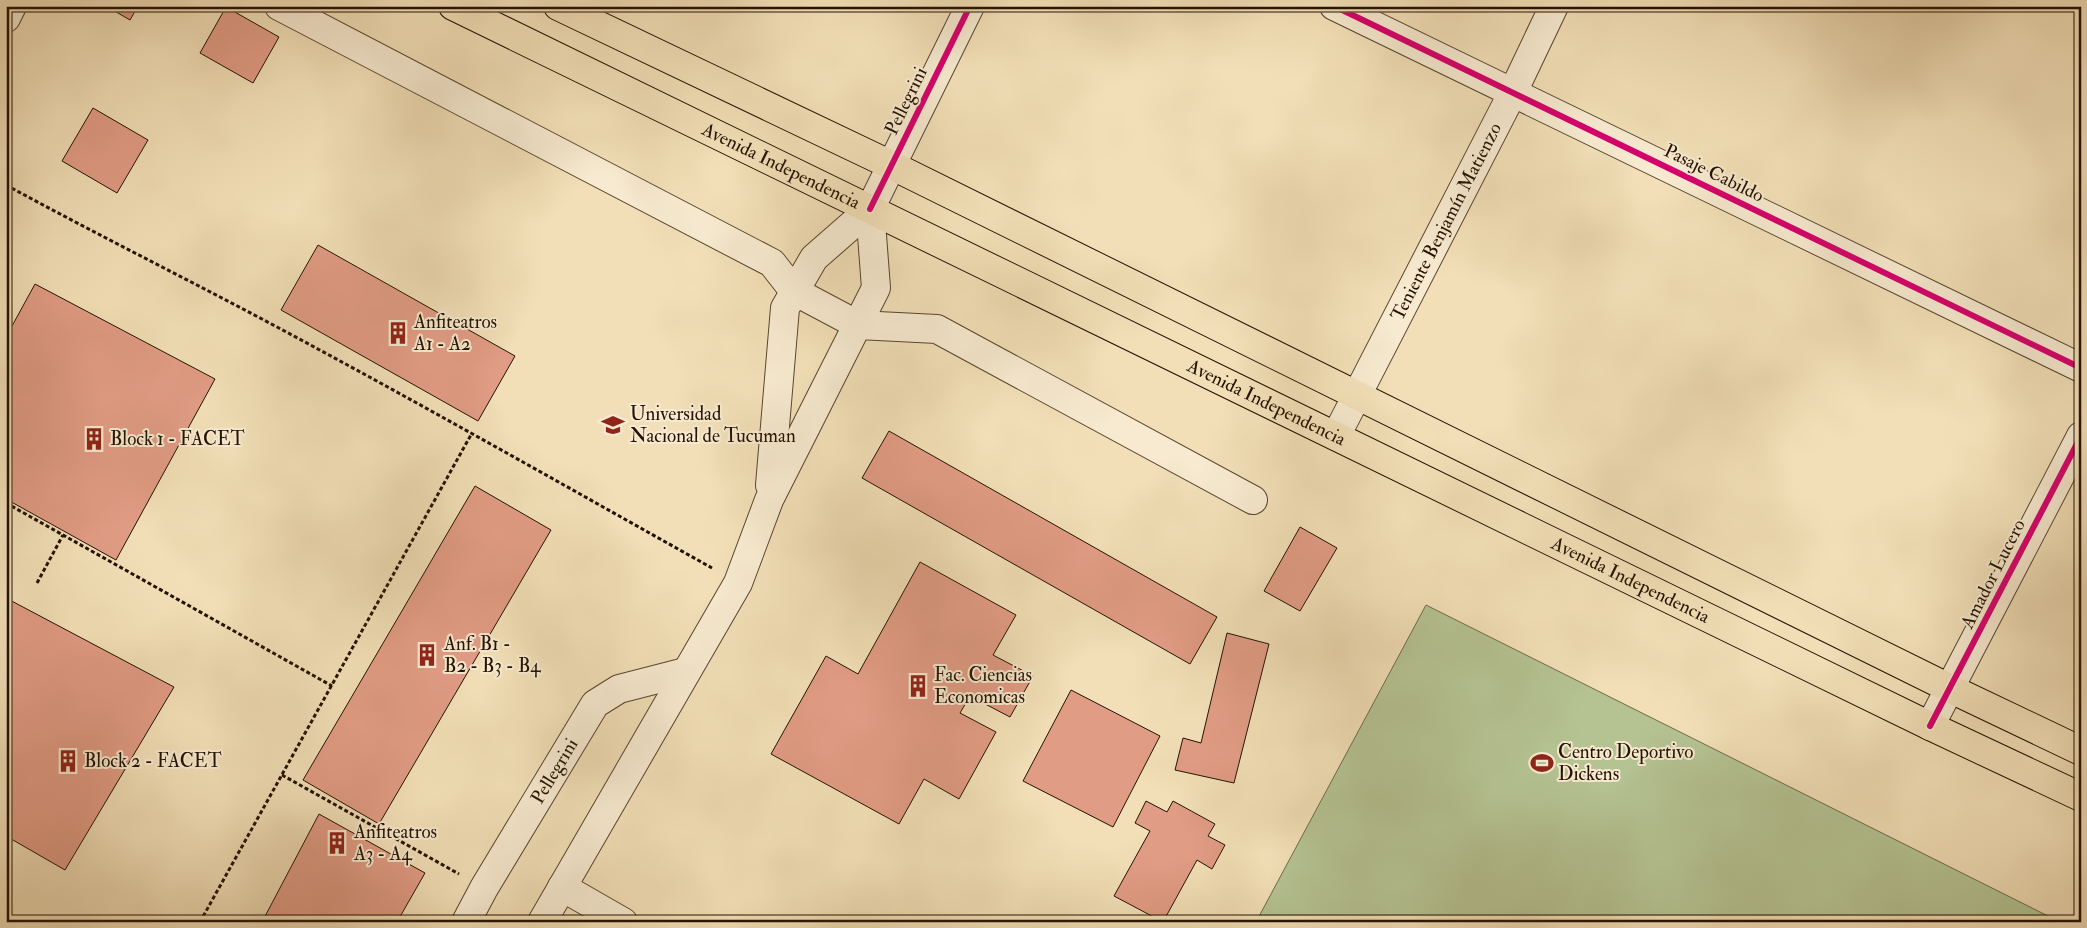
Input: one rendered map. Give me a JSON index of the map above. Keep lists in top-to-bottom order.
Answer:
{
  "streets": {
    "main road": ["Avenida Independencia"],
    "street": [
      "Pellegrini",
      "Pasaje Cabildo",
      "Teniente Benjamín Matienzo",
      "Amador Lucero"
    ]
  },
  "crossings": [
    ["Pellegrini", "Avenida Independencia"],
    ["Avenida Independencia", "Teniente Benjamín Matienzo"],
    ["Avenida Independencia", "Amador Lucero"],
    ["Pasaje Cabildo", "Teniente Benjamín Matienzo"]
  ],
  "places": {
    "building": [
      "Anfiteatros A1 - A2",
      "Block 1 - FACET",
      "Anf. B1 - B2 - B3 - B4",
      "Fac. Ciencias Economicas",
      "Block 2 - FACET",
      "Anfiteatros A3 - A4"
    ],
    "school or university": ["Universidad Nacional de Tucuman"],
    "sports": ["Centro Deportivo Dickens"]
  }
}
